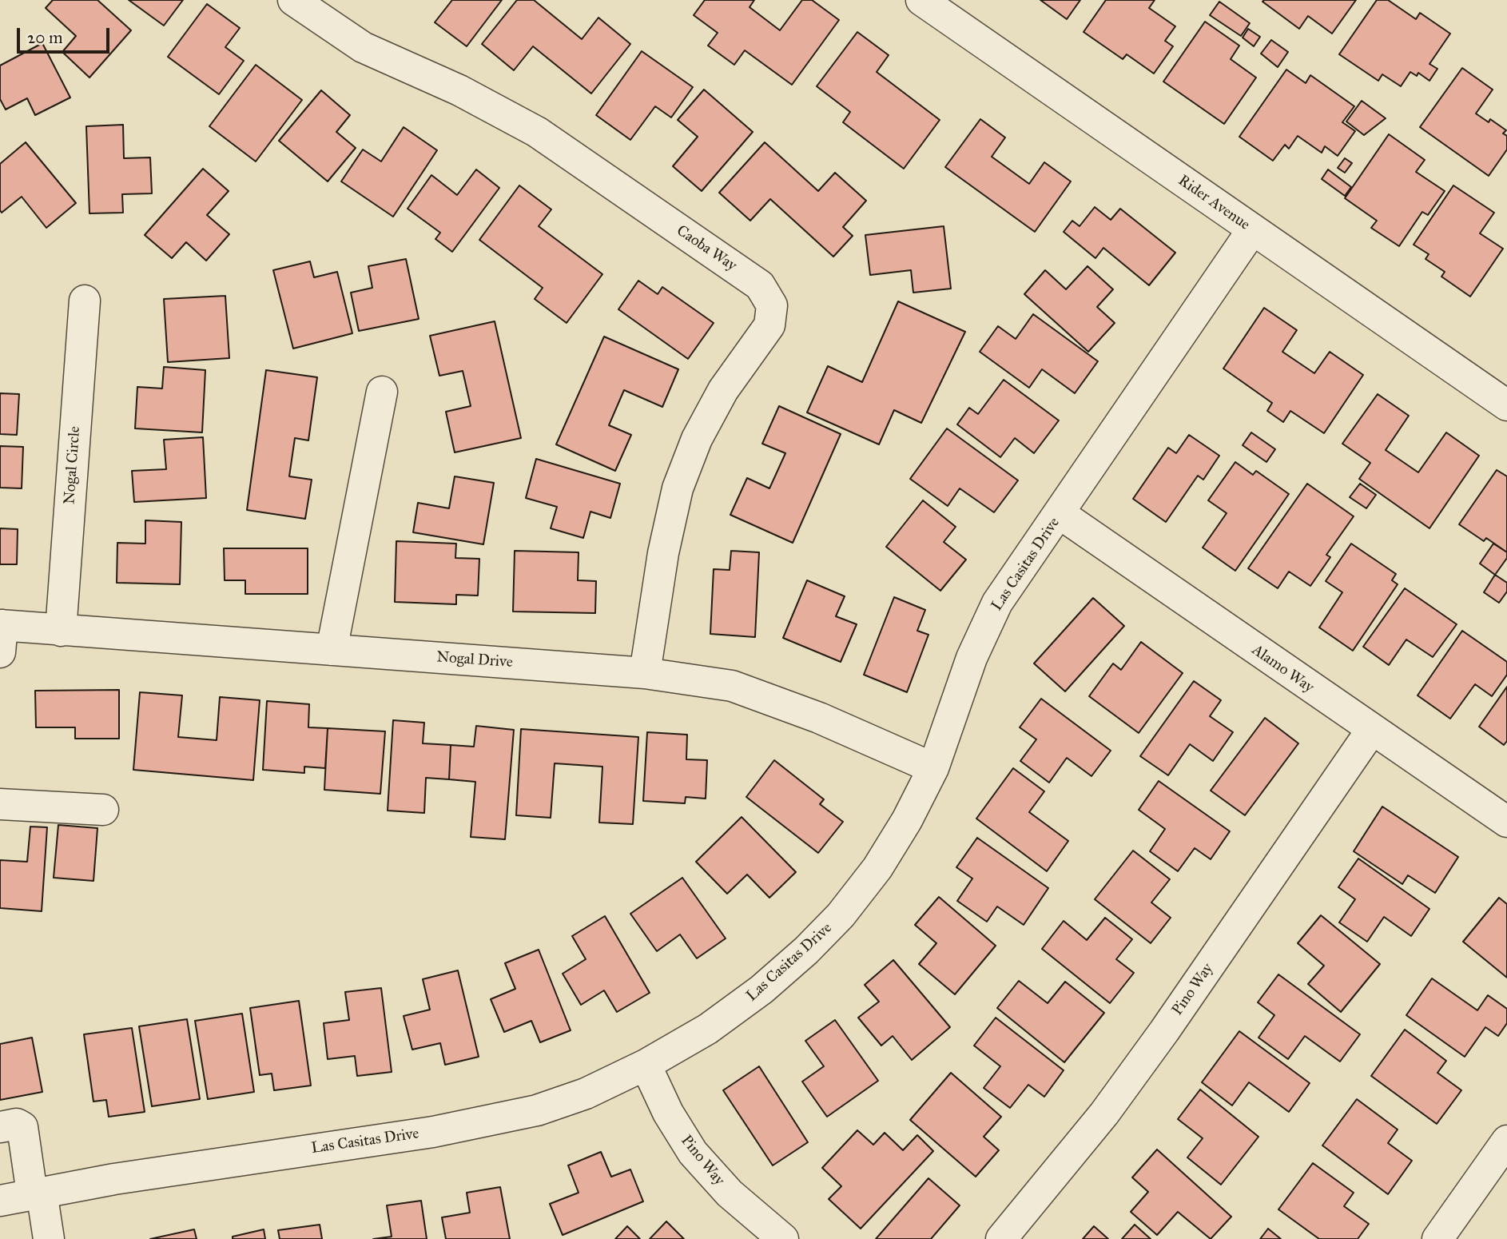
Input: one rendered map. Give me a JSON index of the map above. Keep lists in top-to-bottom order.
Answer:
{
  "streets": {
    "street": [
      "Rider Avenue",
      "Caoba Way",
      "Nogal Circle",
      "Las Casitas Drive",
      "Nogal Drive",
      "Alamo Way",
      "Pino Way"
    ]
  },
  "crossings": [
    ["Rider Avenue", "Las Casitas Drive"],
    ["Caoba Way", "Nogal Drive"],
    ["Nogal Circle", "Nogal Drive"],
    ["Las Casitas Drive", "Nogal Drive"],
    ["Las Casitas Drive", "Alamo Way"],
    ["Las Casitas Drive", "Pino Way"],
    ["Alamo Way", "Pino Way"]
  ],
  "scale_bar": "20 m"
}
